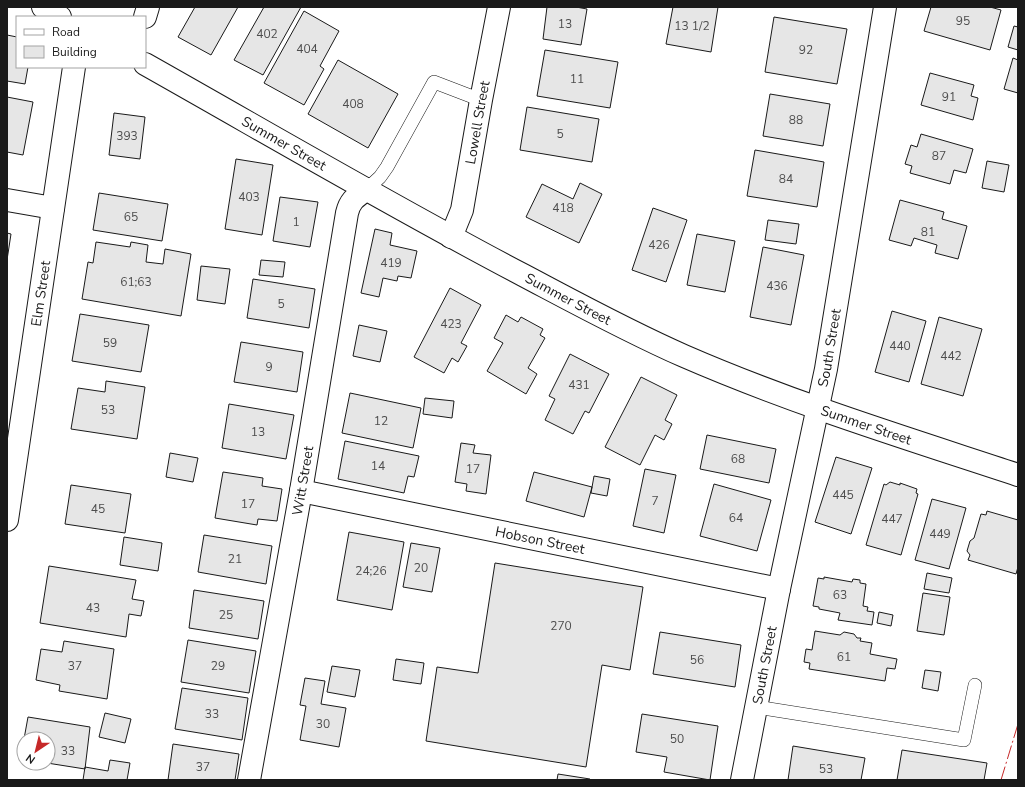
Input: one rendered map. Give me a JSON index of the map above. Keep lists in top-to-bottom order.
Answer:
{
  "streets": {
    "street": [
      "Lowell Street",
      "Summer Street",
      "Elm Street",
      "South Street",
      "Witt Street",
      "Hobson Street"
    ]
  },
  "crossings": [
    ["Lowell Street", "Summer Street"],
    ["Summer Street", "South Street"],
    ["Summer Street", "Witt Street"],
    ["South Street", "Hobson Street"],
    ["Witt Street", "Hobson Street"]
  ],
  "house_numbers": [
    "95",
    "13",
    "13 1/2",
    "402",
    "404",
    "92",
    "11",
    "91",
    "408",
    "88",
    "5",
    "393",
    "87",
    "84",
    "403",
    "418",
    "65",
    "1",
    "81",
    "426",
    "419",
    "61;63",
    "436",
    "5",
    "423",
    "59",
    "440",
    "442",
    "9",
    "431",
    "53",
    "12",
    "13",
    "68",
    "14",
    "17",
    "445",
    "7",
    "17",
    "45",
    "64",
    "447",
    "449",
    "21",
    "20",
    "24;26",
    "63",
    "43",
    "25",
    "270",
    "61",
    "56",
    "37",
    "29",
    "33",
    "30",
    "50",
    "33",
    "37",
    "53"
  ],
  "legend": ["Road", "Building"],
  "north": "bottom left"
}
